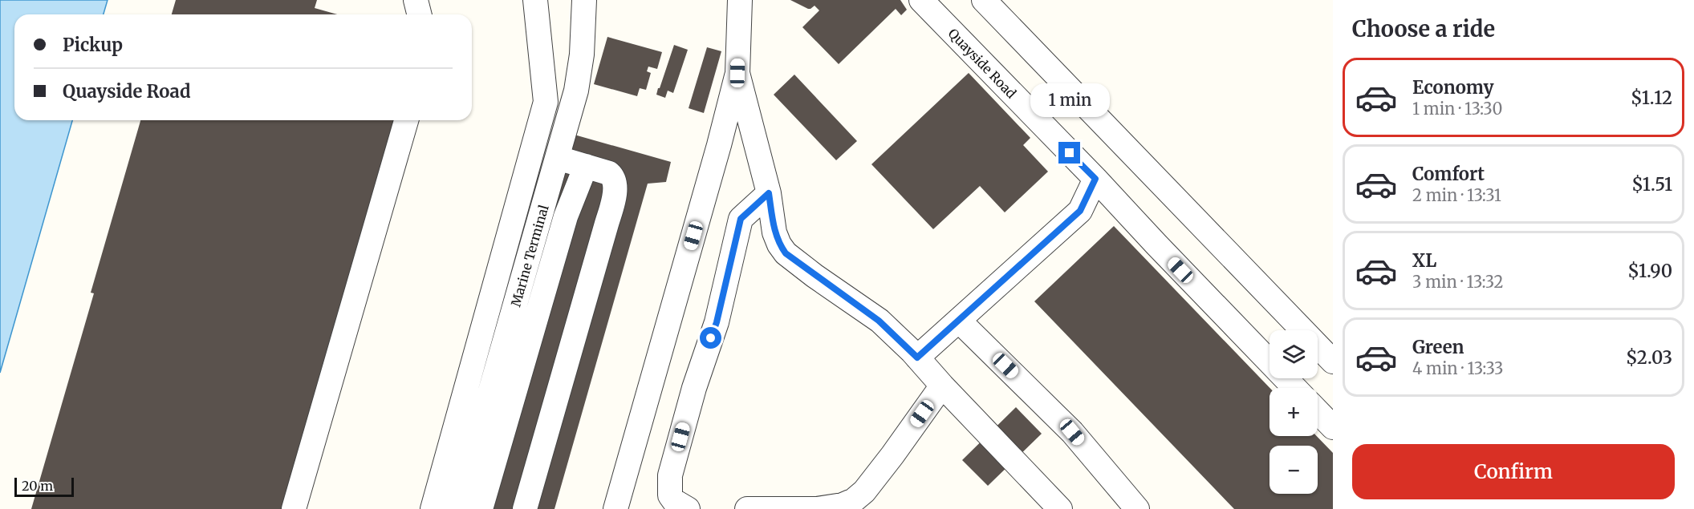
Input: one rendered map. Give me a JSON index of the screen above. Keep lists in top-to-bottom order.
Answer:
{
  "streets": {
    "street": ["Quayside Road", "Marine Terminal"]
  },
  "scale_bar": "20 m",
  "page": {
    "heading": "Choose a ride",
    "banner": ["Pickup", "Quayside Road"],
    "list": [
      {
        "name": "Economy",
        "note": "1 min · 13:30",
        "value": "$1.12"
      },
      {
        "name": "Comfort",
        "note": "2 min · 13:31",
        "value": "$1.51"
      },
      {
        "name": "XL",
        "note": "3 min · 13:32",
        "value": "$1.90"
      },
      {
        "name": "Green",
        "note": "4 min · 13:33",
        "value": "$2.03"
      }
    ],
    "bubble": "1 min",
    "map_buttons": ["+", "−"],
    "buttons": "Confirm",
    "scale": "20 m"
  }
}
